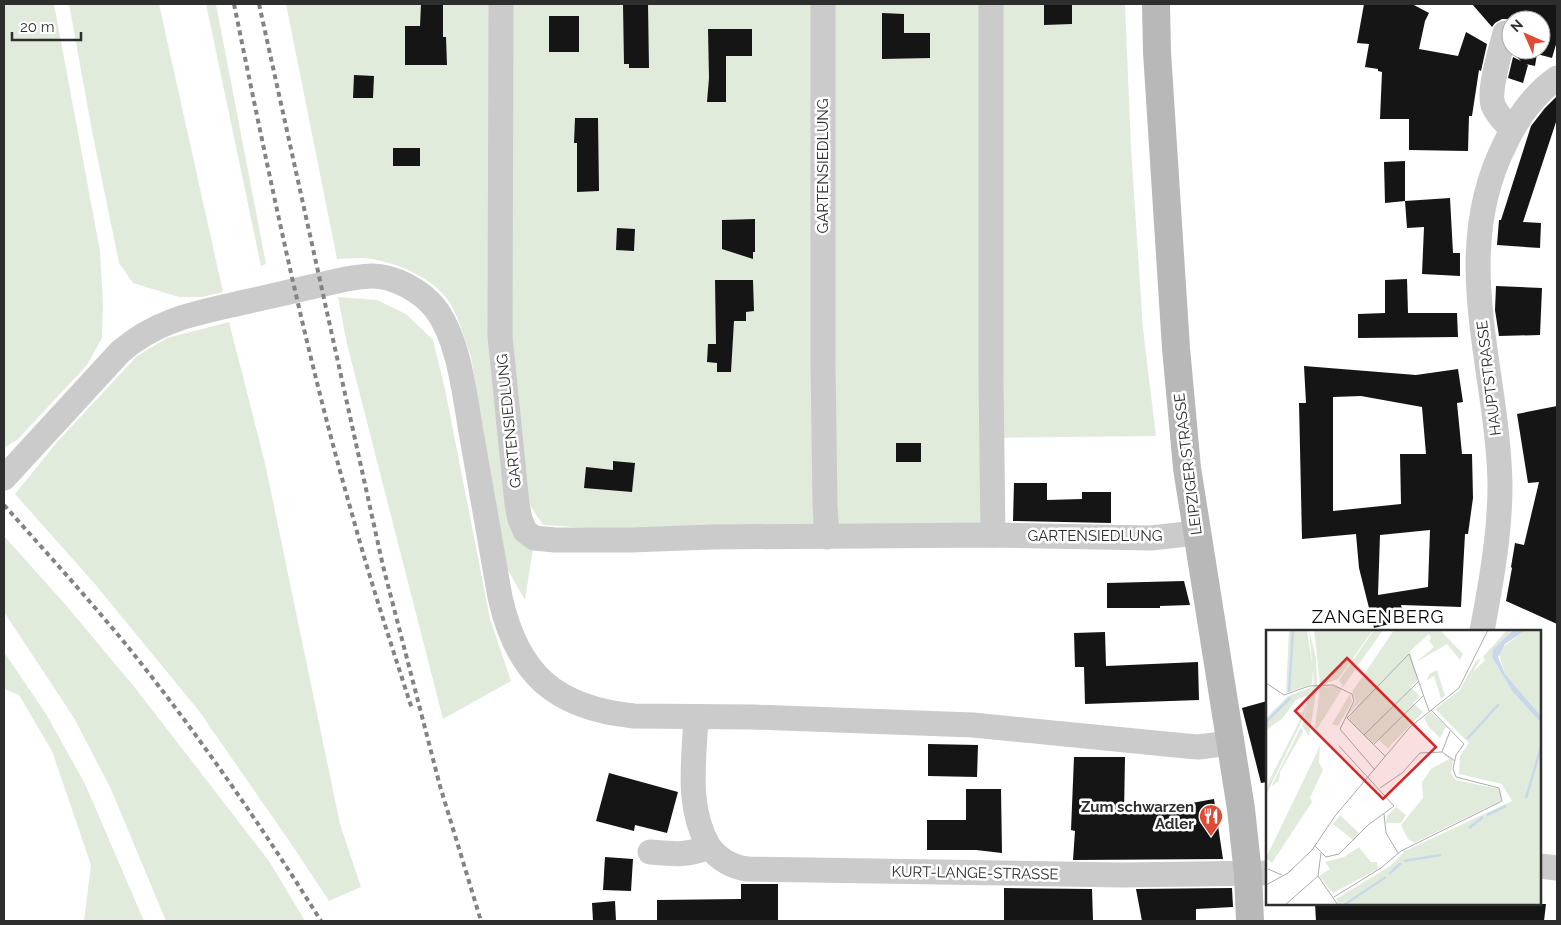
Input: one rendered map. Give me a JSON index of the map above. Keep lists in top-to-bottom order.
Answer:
{
  "streets": {
    "street": [
      "GARTENSIEDLUNG",
      "HAUPTSTRASSE",
      "LEIPZIGER STRASSE",
      "KURT-LANGE-STRASSE"
    ]
  },
  "crossings": [
    ["GARTENSIEDLUNG", "LEIPZIGER STRASSE"],
    ["LEIPZIGER STRASSE", "KURT-LANGE-STRASSE"]
  ],
  "districts": ["ZANGENBERG"],
  "places": {
    "restaurant": ["Zum schwarzen Adler"]
  },
  "scale_bar": "20 m",
  "north": "top left"
}
